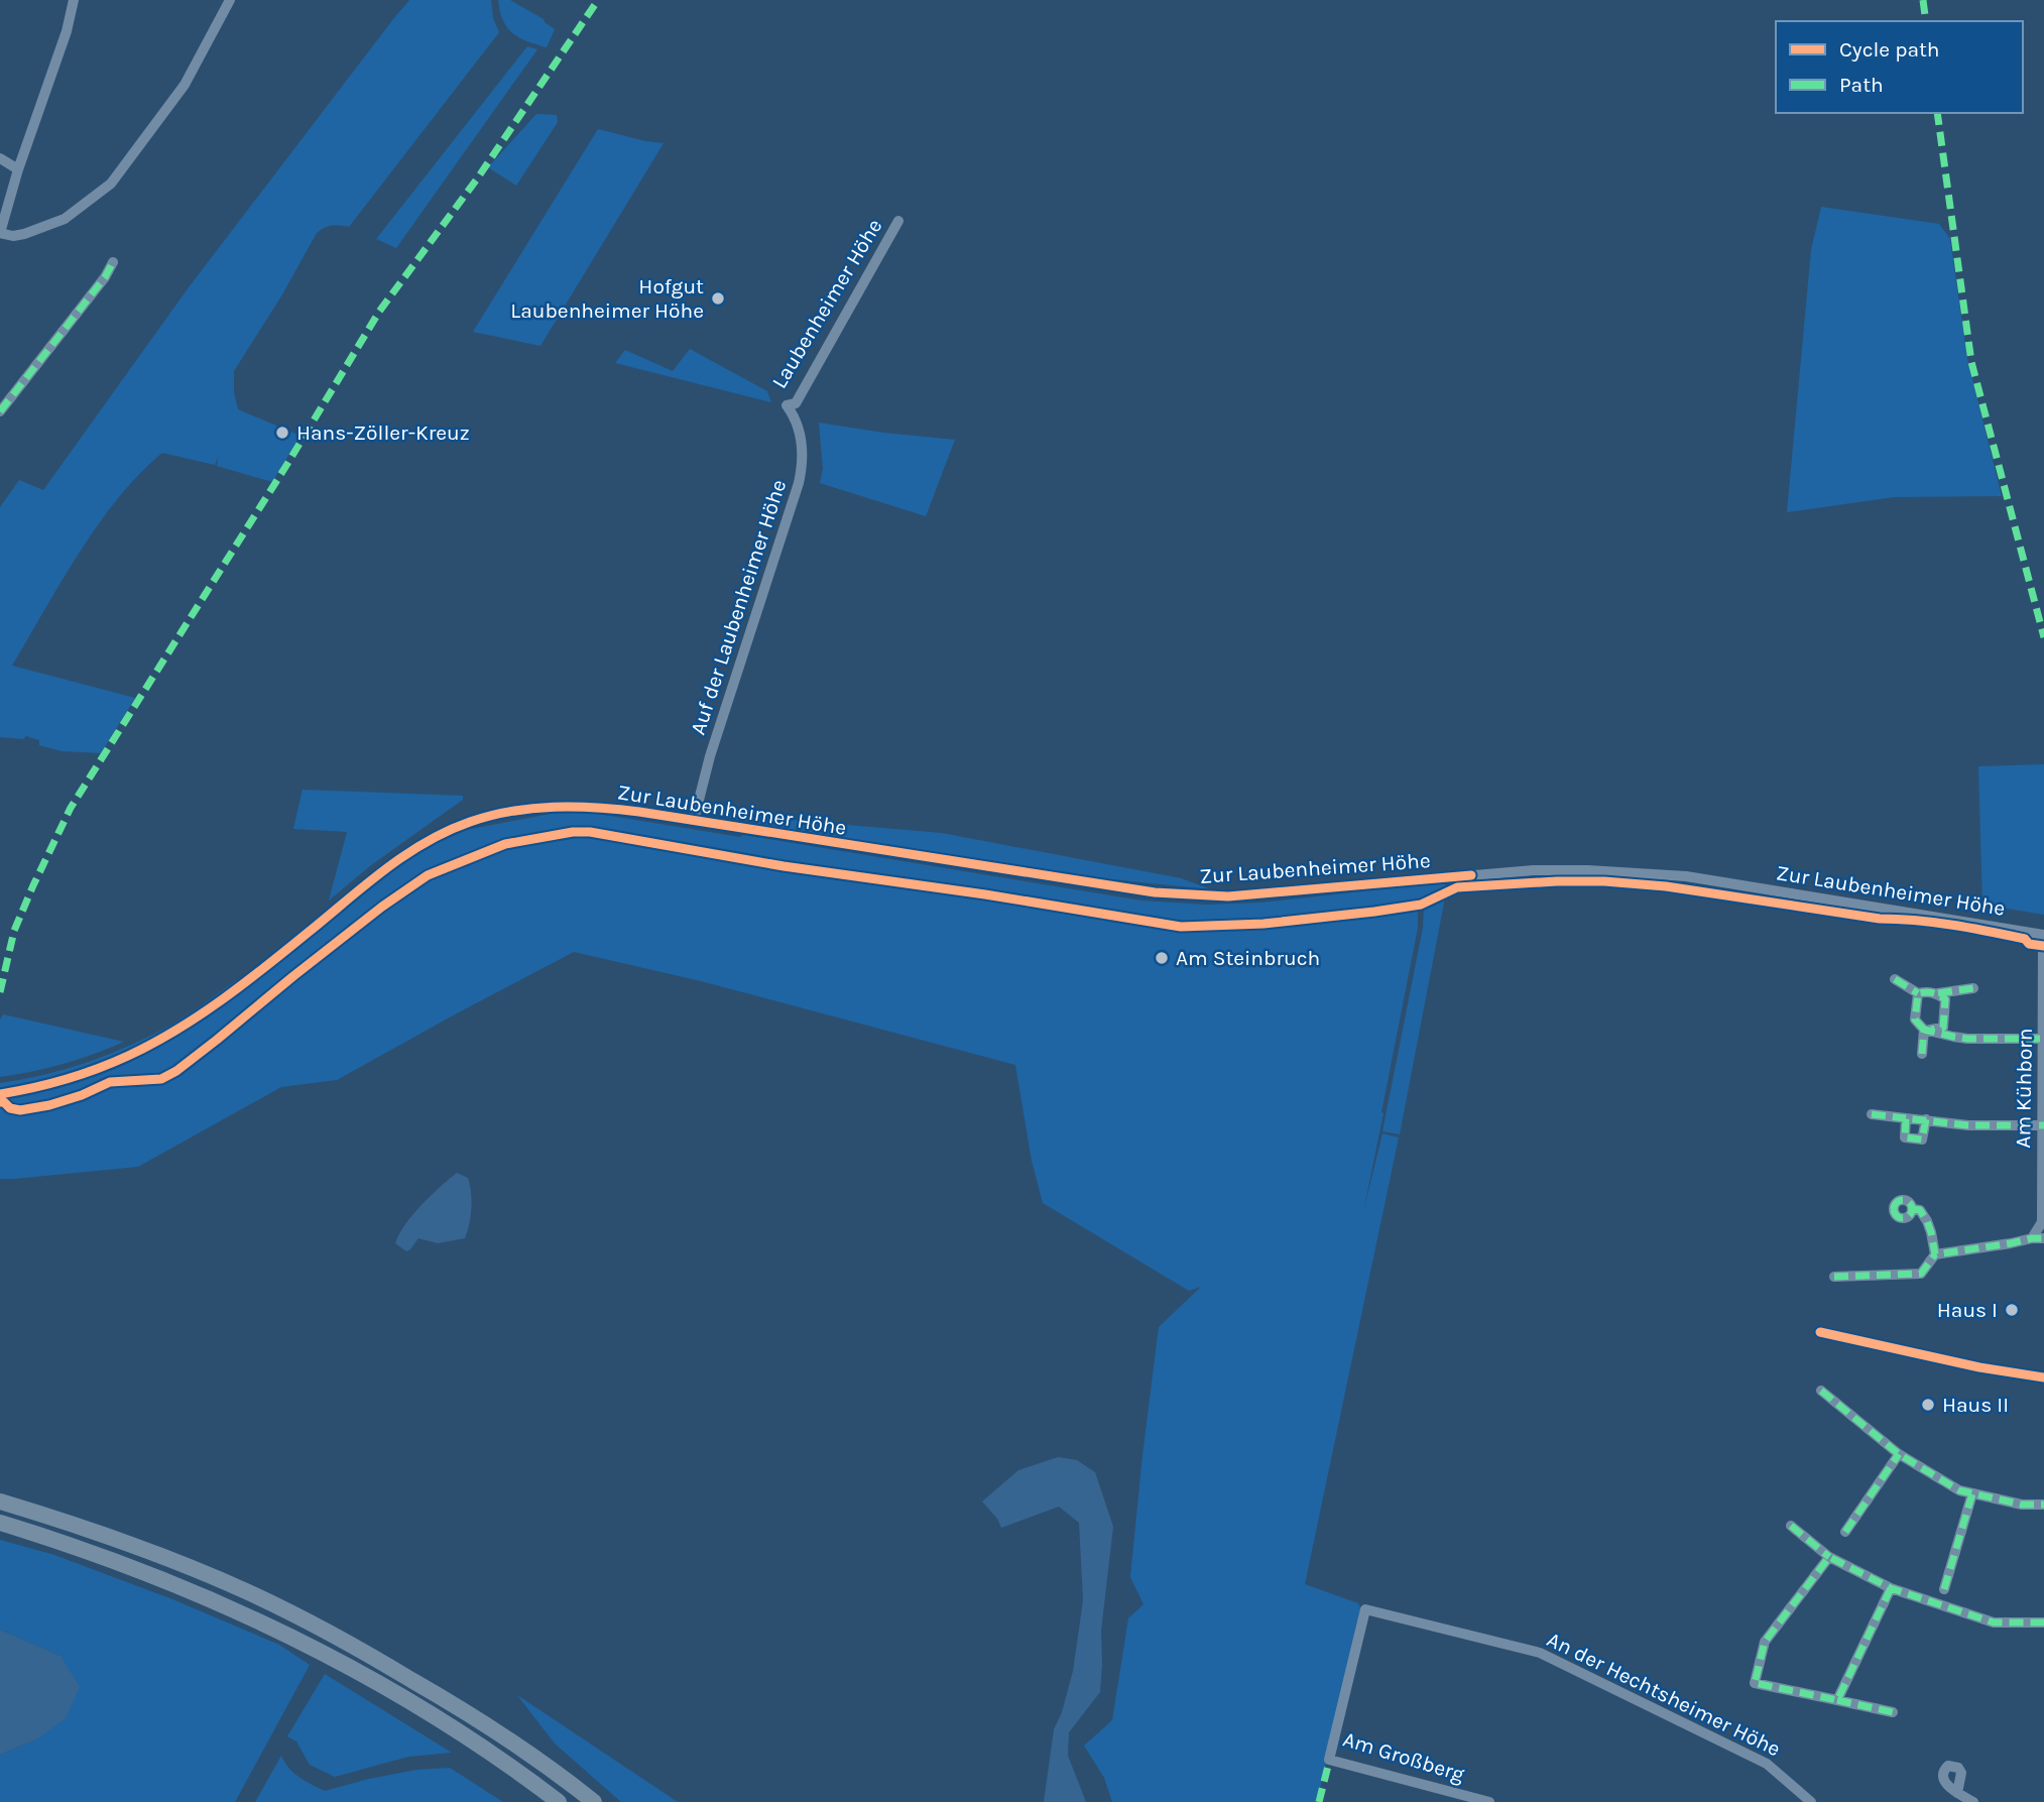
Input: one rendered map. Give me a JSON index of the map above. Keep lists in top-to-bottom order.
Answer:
{
  "streets": {
    "street": [
      "Laubenheimer Höhe",
      "Auf der Laubenheimer Höhe",
      "Zur Laubenheimer Höhe",
      "Am Kühborn",
      "An der Hechtsheimer Höhe",
      "Am Großberg"
    ]
  },
  "crossings": [
    ["Laubenheimer Höhe", "Auf der Laubenheimer Höhe"],
    ["Auf der Laubenheimer Höhe", "Zur Laubenheimer Höhe"],
    ["Zur Laubenheimer Höhe", "Am Kühborn"],
    ["An der Hechtsheimer Höhe", "Am Großberg"]
  ],
  "places": [
    "Hofgut Laubenheimer Höhe",
    "Hans-Zöller-Kreuz",
    "Am Steinbruch",
    "Haus I",
    "Haus II"
  ],
  "legend": ["Cycle path", "Path"]
}
